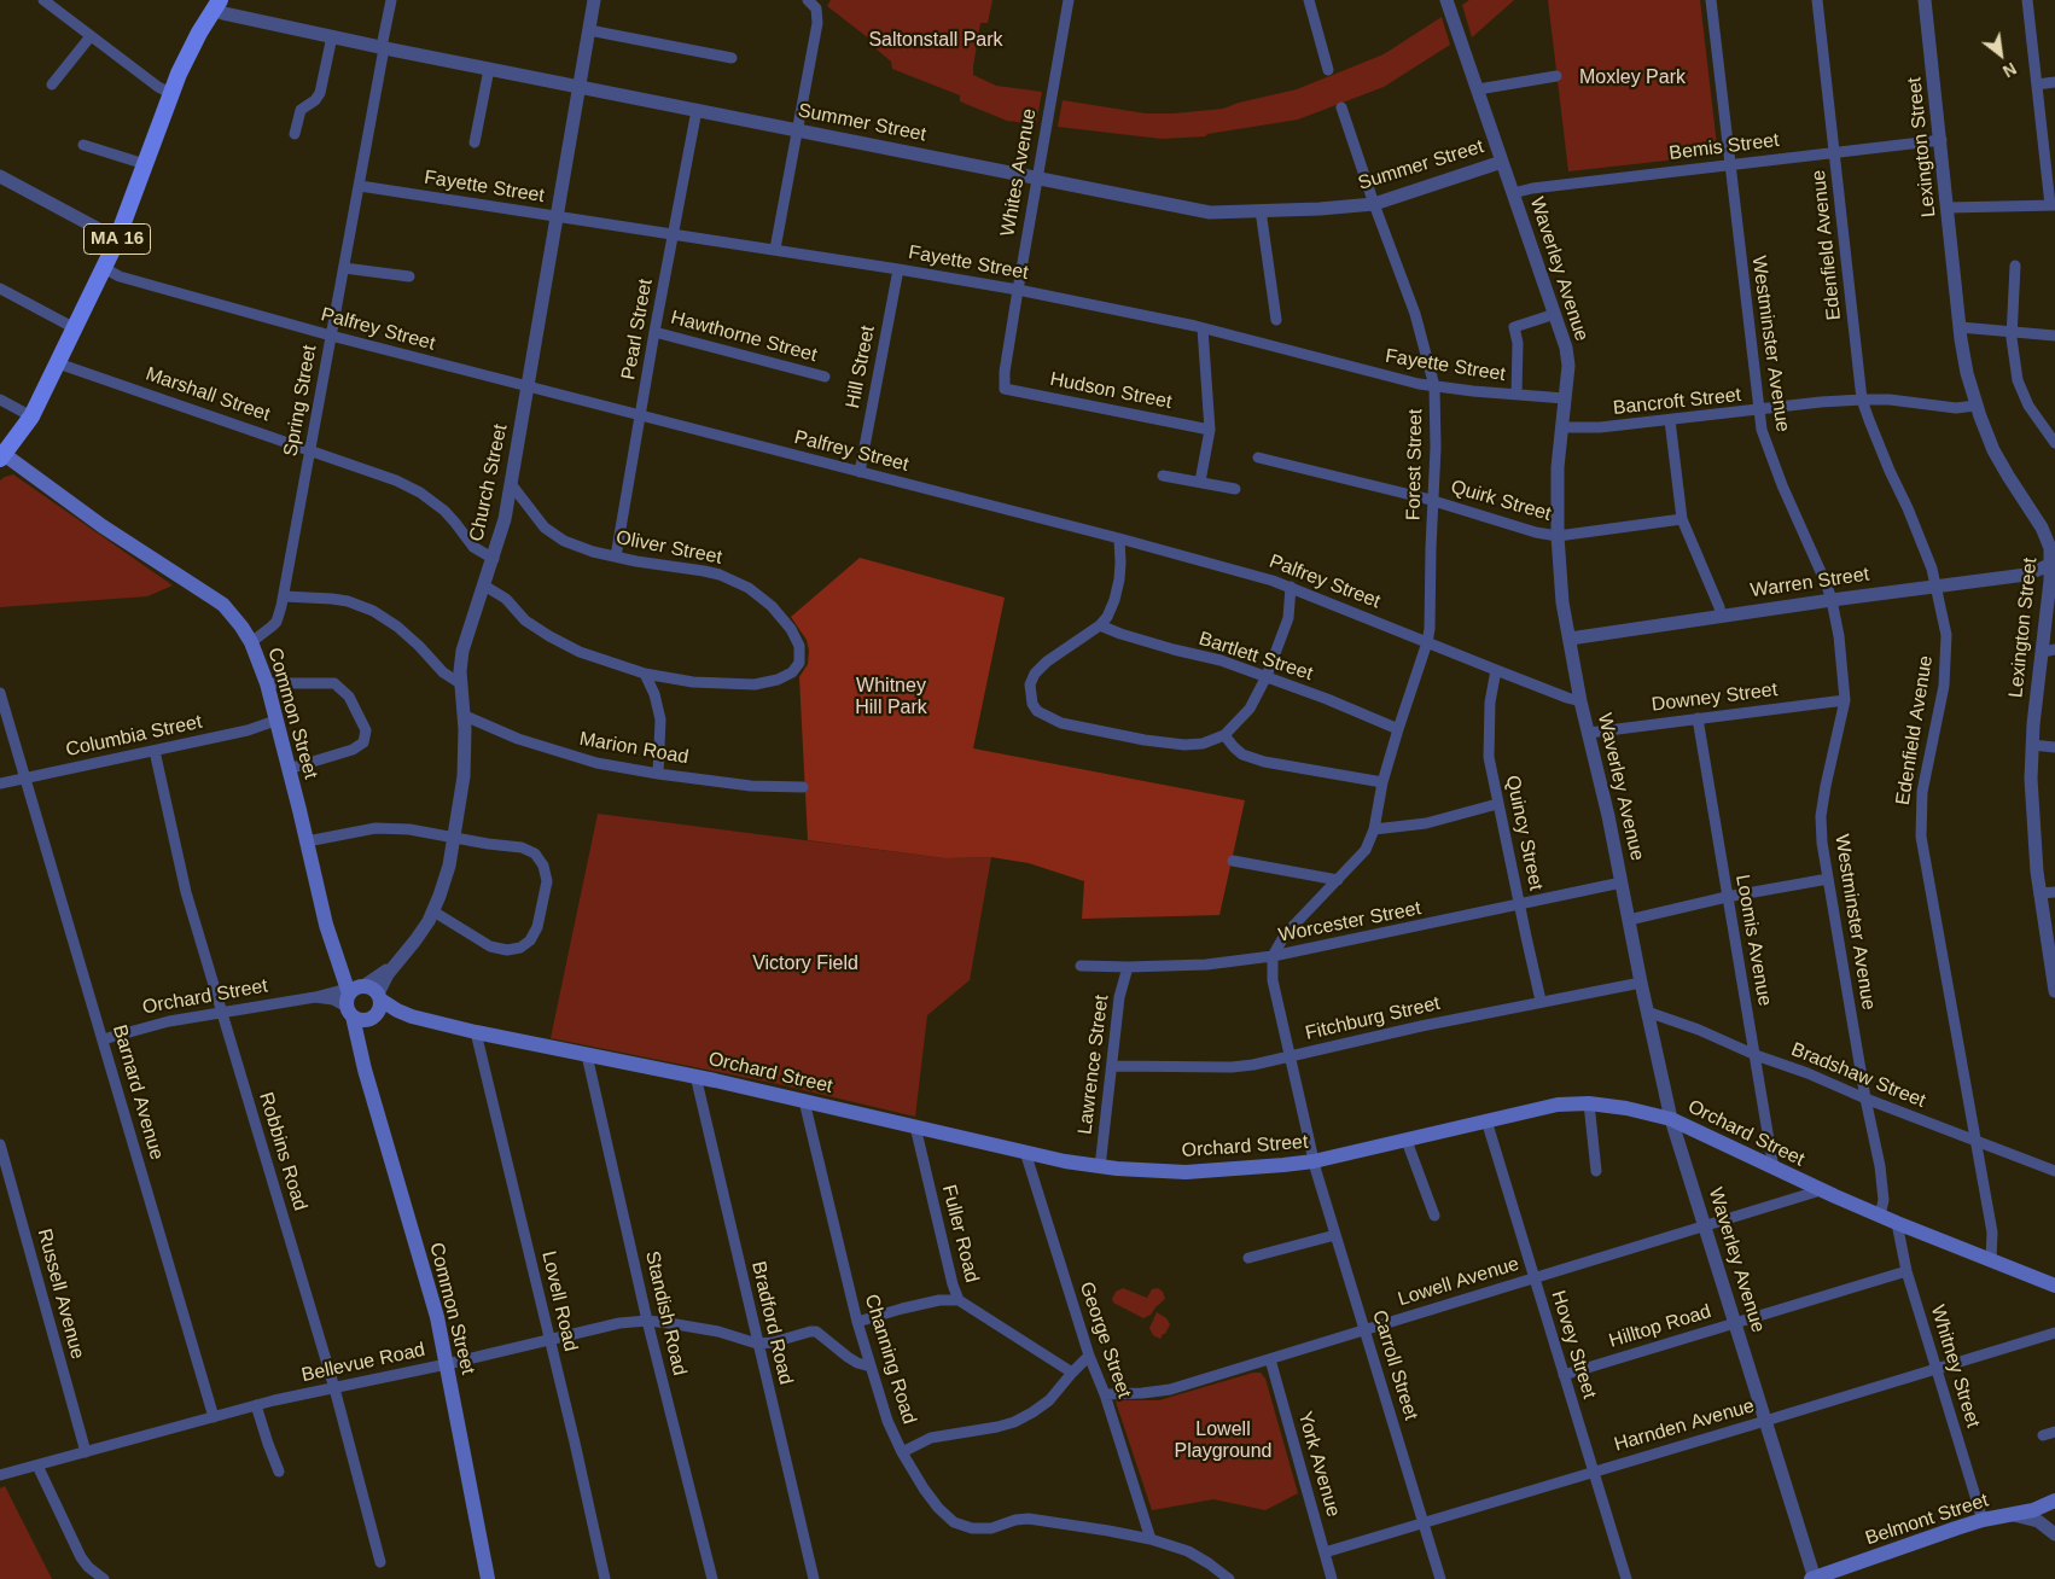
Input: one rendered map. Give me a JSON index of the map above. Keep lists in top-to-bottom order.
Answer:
{
  "streets": {
    "main road": [
      "MA 16",
      "Common Street",
      "Orchard Street",
      "Belmont Street"
    ],
    "street": [
      "Summer Street",
      "Bemis Street",
      "Lexington Street",
      "Whites Avenue",
      "Fayette Street",
      "Edenfield Avenue",
      "Waverley Avenue",
      "Palfrey Street",
      "Pearl Street",
      "Hawthorne Street",
      "Westminster Avenue",
      "Hill Street",
      "Hudson Street",
      "Marshall Street",
      "Spring Street",
      "Bancroft Street",
      "Forest Street",
      "Church Street",
      "Quirk Street",
      "Oliver Street",
      "Warren Street",
      "Bartlett Street",
      "Downey Street",
      "Columbia Street",
      "Marion Road",
      "Quincy Street",
      "Worcester Street",
      "Loomis Avenue",
      "Fitchburg Street",
      "Lawrence Street",
      "Bradshaw Street",
      "Barnard Avenue",
      "Robbins Road",
      "Fuller Road",
      "Lowell Avenue",
      "Russell Avenue",
      "Lovell Road",
      "Standish Road",
      "Bradford Road",
      "Hilltop Road",
      "George Street",
      "Hovey Street",
      "Channing Road",
      "Bellevue Road",
      "Carroll Street",
      "Whitney Street",
      "Harnden Avenue",
      "York Avenue"
    ]
  },
  "crossings": [
    ["Summer Street", "Whites Avenue"],
    ["Summer Street", "MA 16"],
    ["Summer Street", "Waverley Avenue"],
    ["Summer Street", "Pearl Street"],
    ["Summer Street", "Spring Street"],
    ["Summer Street", "Forest Street"],
    ["Summer Street", "Church Street"],
    ["Bemis Street", "Lexington Street"],
    ["Bemis Street", "Edenfield Avenue"],
    ["Bemis Street", "Waverley Avenue"],
    ["Bemis Street", "Westminster Avenue"],
    ["Lexington Street", "Bancroft Street"],
    ["Lexington Street", "Warren Street"],
    ["Whites Avenue", "Fayette Street"],
    ["Whites Avenue", "Hudson Street"],
    ["Fayette Street", "Waverley Avenue"],
    ["Fayette Street", "Pearl Street"],
    ["Fayette Street", "Hill Street"],
    ["Fayette Street", "Spring Street"],
    ["Fayette Street", "Forest Street"],
    ["Fayette Street", "Church Street"],
    ["MA 16", "Palfrey Street"],
    ["MA 16", "Marshall Street"],
    ["MA 16", "Common Street"],
    ["Edenfield Avenue", "Bancroft Street"],
    ["Edenfield Avenue", "Warren Street"],
    ["Edenfield Avenue", "Orchard Street"],
    ["Edenfield Avenue", "Bradshaw Street"],
    ["Waverley Avenue", "Palfrey Street"],
    ["Waverley Avenue", "Bancroft Street"],
    ["Waverley Avenue", "Quirk Street"],
    ["Waverley Avenue", "Warren Street"],
    ["Waverley Avenue", "Downey Street"],
    ["Waverley Avenue", "Worcester Street"],
    ["Waverley Avenue", "Orchard Street"],
    ["Waverley Avenue", "Fitchburg Street"],
    ["Waverley Avenue", "Bradshaw Street"],
    ["Waverley Avenue", "Lowell Avenue"],
    ["Waverley Avenue", "Hilltop Road"],
    ["Waverley Avenue", "Harnden Avenue"],
    ["Waverley Avenue", "Belmont Street"],
    ["Palfrey Street", "Pearl Street"],
    ["Palfrey Street", "Hill Street"],
    ["Palfrey Street", "Spring Street"],
    ["Palfrey Street", "Forest Street"],
    ["Palfrey Street", "Church Street"],
    ["Palfrey Street", "Quincy Street"],
    ["Pearl Street", "Hawthorne Street"],
    ["Pearl Street", "Oliver Street"],
    ["Westminster Avenue", "Bancroft Street"],
    ["Westminster Avenue", "Warren Street"],
    ["Westminster Avenue", "Downey Street"],
    ["Westminster Avenue", "Orchard Street"],
    ["Westminster Avenue", "Bradshaw Street"],
    ["Marshall Street", "Spring Street"],
    ["Marshall Street", "Church Street"],
    ["Spring Street", "Common Street"],
    ["Forest Street", "Quirk Street"],
    ["Forest Street", "Bartlett Street"],
    ["Forest Street", "Worcester Street"],
    ["Forest Street", "Carroll Street"],
    ["Church Street", "Oliver Street"],
    ["Church Street", "Common Street"],
    ["Church Street", "Marion Road"],
    ["Church Street", "Orchard Street"],
    ["Downey Street", "Loomis Avenue"],
    ["Common Street", "Columbia Street"],
    ["Common Street", "Orchard Street"],
    ["Common Street", "Bellevue Road"],
    ["Columbia Street", "Barnard Avenue"],
    ["Columbia Street", "Robbins Road"],
    ["Quincy Street", "Worcester Street"],
    ["Quincy Street", "Fitchburg Street"],
    ["Worcester Street", "Lawrence Street"],
    ["Worcester Street", "Carroll Street"],
    ["Loomis Avenue", "Orchard Street"],
    ["Loomis Avenue", "Bradshaw Street"],
    ["Orchard Street", "Lawrence Street"],
    ["Orchard Street", "Barnard Avenue"],
    ["Orchard Street", "Robbins Road"],
    ["Orchard Street", "Fuller Road"],
    ["Orchard Street", "Lowell Avenue"],
    ["Orchard Street", "Lovell Road"],
    ["Orchard Street", "Standish Road"],
    ["Orchard Street", "Bradford Road"],
    ["Orchard Street", "George Street"],
    ["Orchard Street", "Hovey Street"],
    ["Orchard Street", "Channing Road"],
    ["Orchard Street", "Carroll Street"],
    ["Orchard Street", "Whitney Street"],
    ["Fitchburg Street", "Lawrence Street"],
    ["Fitchburg Street", "Carroll Street"],
    ["Barnard Avenue", "Bellevue Road"],
    ["Robbins Road", "Bellevue Road"],
    ["Lowell Avenue", "George Street"],
    ["Lowell Avenue", "Hovey Street"],
    ["Lowell Avenue", "Carroll Street"],
    ["Lowell Avenue", "York Avenue"],
    ["Russell Avenue", "Bellevue Road"],
    ["Lovell Road", "Bellevue Road"],
    ["Standish Road", "Bellevue Road"],
    ["Bradford Road", "Bellevue Road"],
    ["Hilltop Road", "Hovey Street"],
    ["Hilltop Road", "Whitney Street"],
    ["George Street", "Channing Road"],
    ["Hovey Street", "Harnden Avenue"],
    ["Channing Road", "Bellevue Road"],
    ["Carroll Street", "Harnden Avenue"],
    ["Whitney Street", "Harnden Avenue"],
    ["Whitney Street", "Belmont Street"],
    ["Harnden Avenue", "York Avenue"]
  ],
  "parks": [
    "Saltonstall Park",
    "Moxley Park",
    "Whitney Hill Park",
    "Victory Field",
    "Lowell Playground"
  ],
  "north": "bottom right"
}
